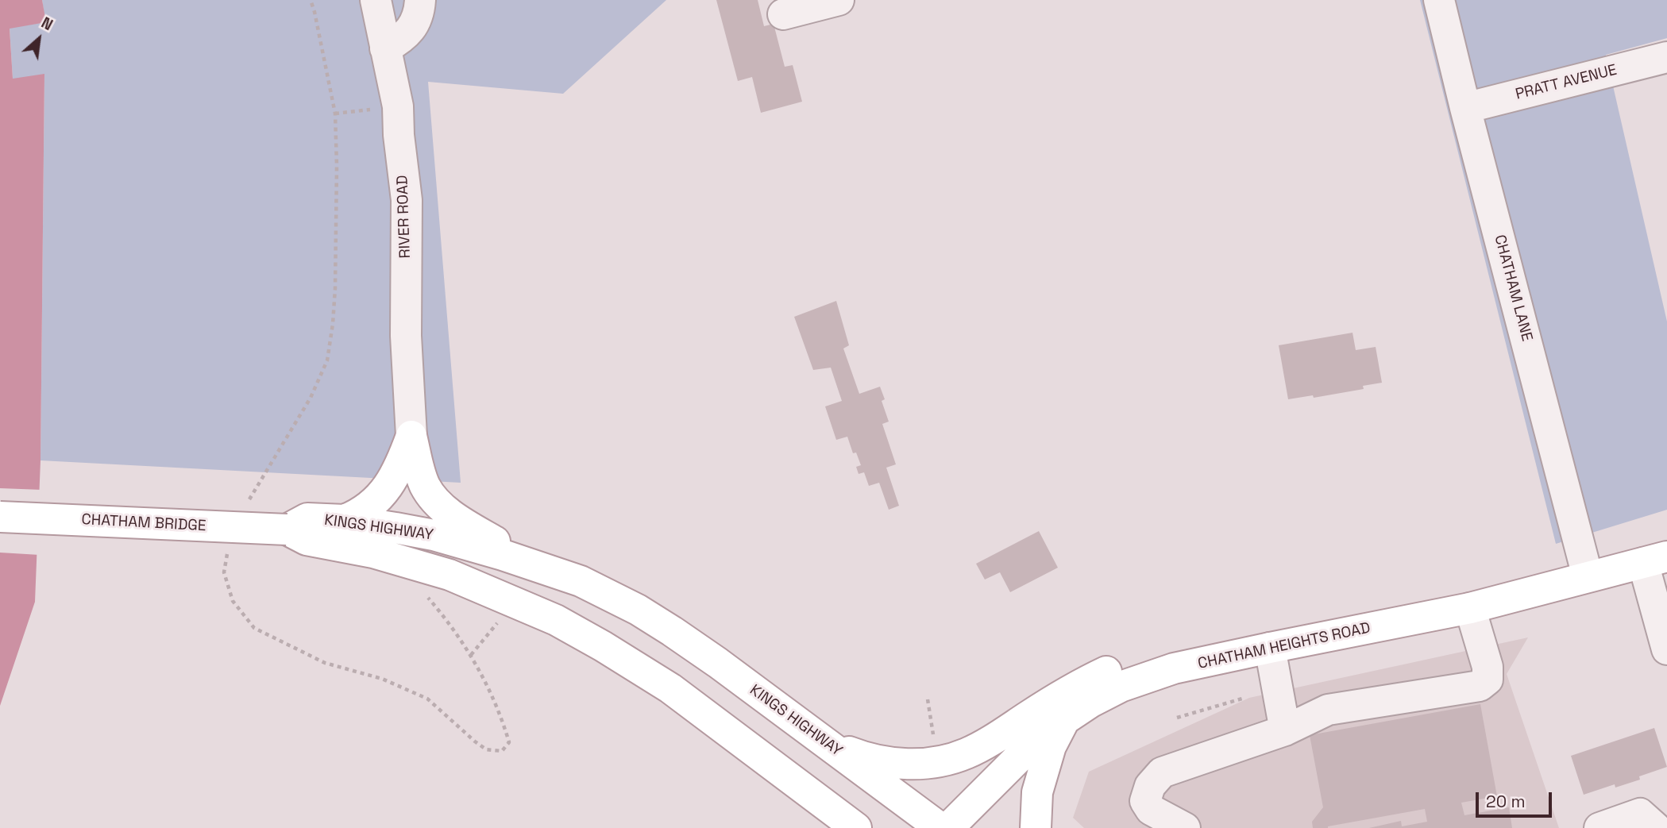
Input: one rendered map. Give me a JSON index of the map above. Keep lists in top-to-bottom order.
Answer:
{
  "streets": {
    "main road": ["CHATHAM BRIDGE", "KINGS HIGHWAY", "CHATHAM HEIGHTS ROAD"],
    "street": ["PRATT AVENUE", "RIVER ROAD", "CHATHAM LANE"]
  },
  "crossings": [
    ["PRATT AVENUE", "CHATHAM LANE"],
    ["CHATHAM LANE", "CHATHAM HEIGHTS ROAD"],
    ["CHATHAM BRIDGE", "KINGS HIGHWAY"]
  ],
  "scale_bar": "20 m",
  "north": "top right"
}
